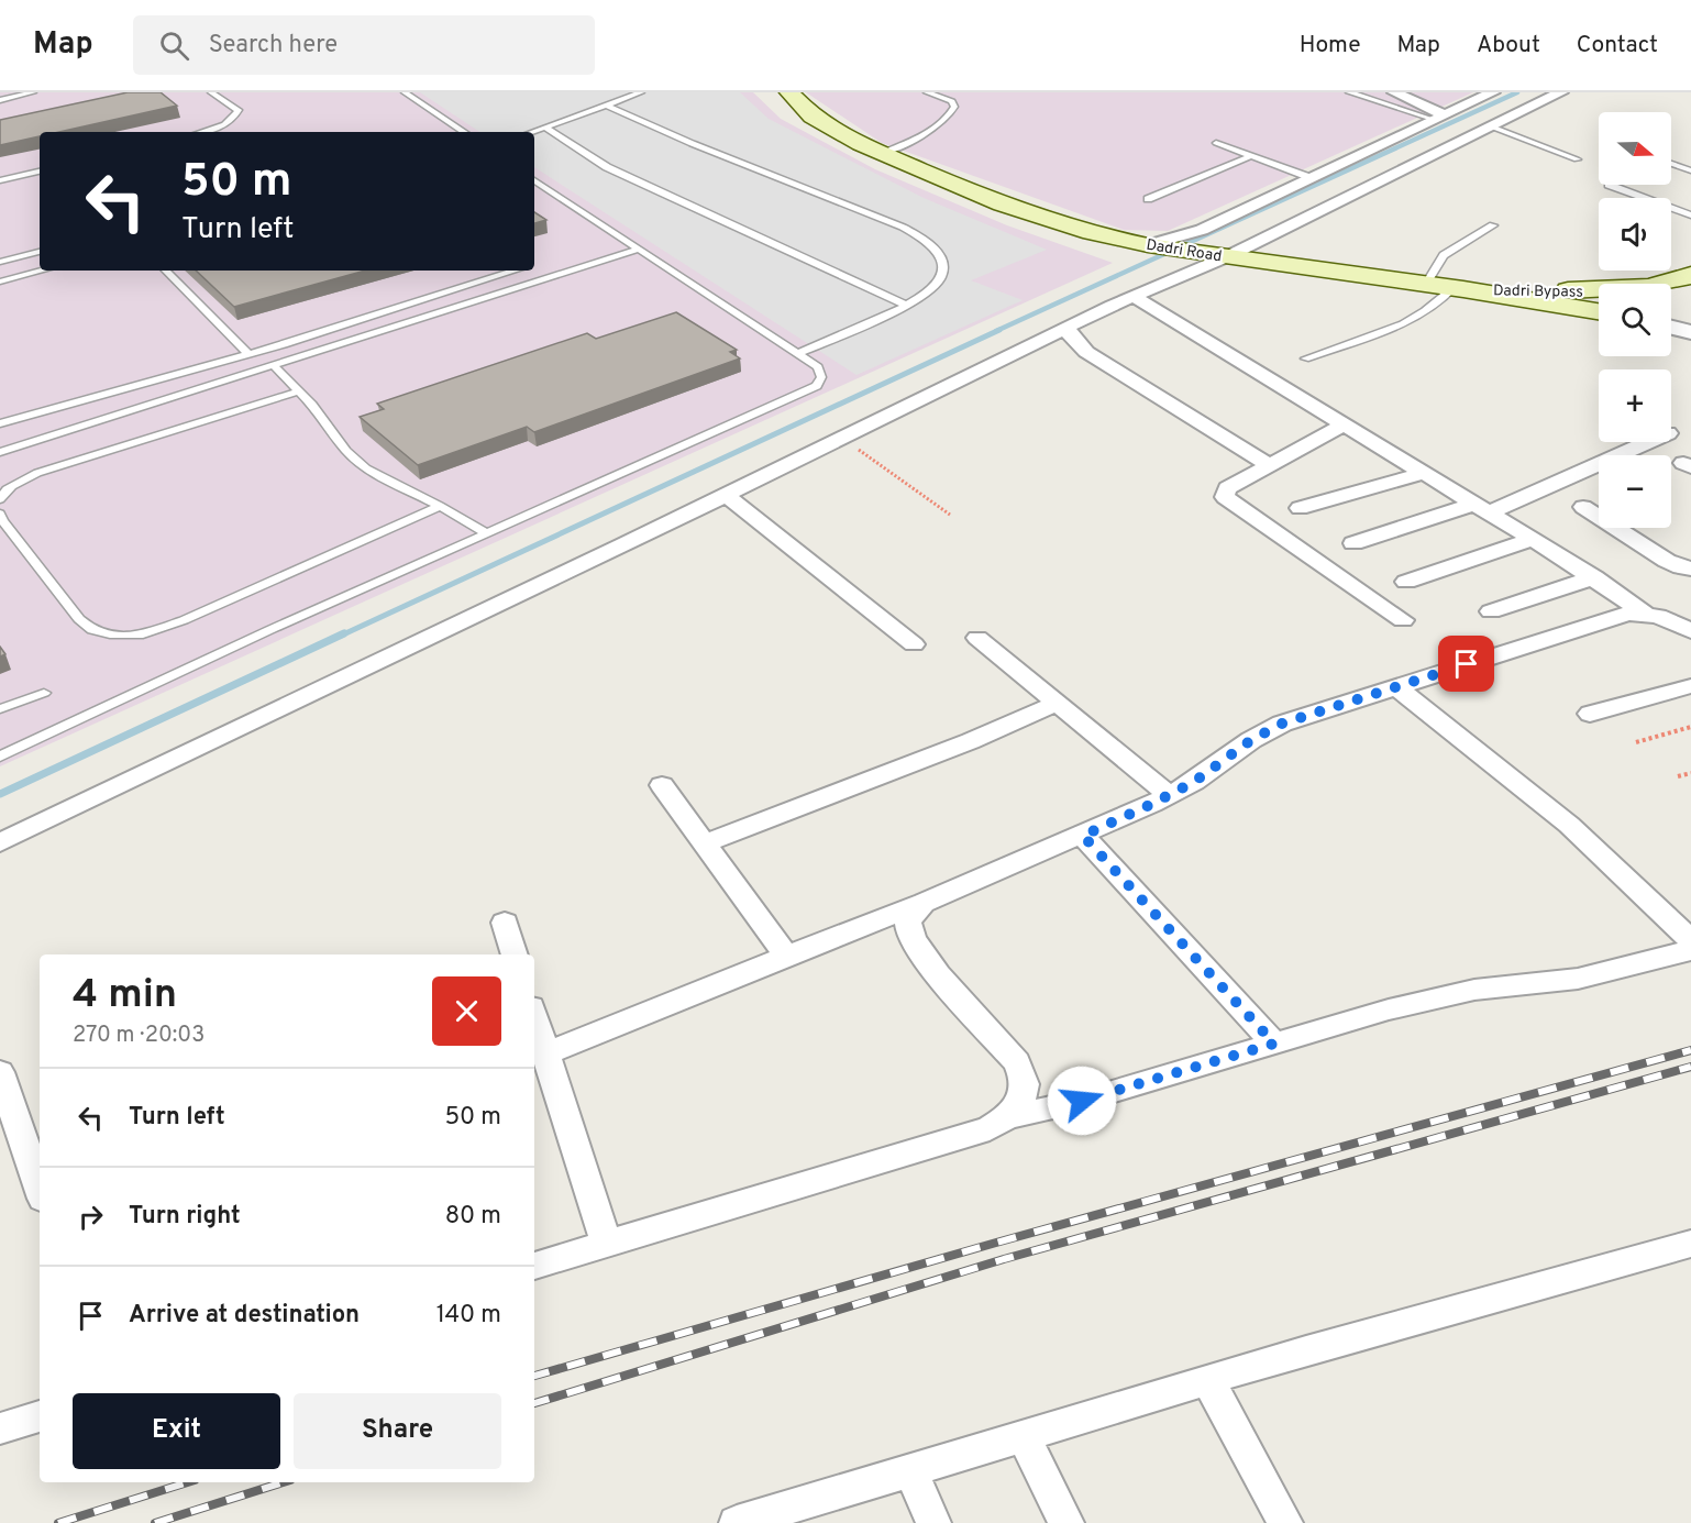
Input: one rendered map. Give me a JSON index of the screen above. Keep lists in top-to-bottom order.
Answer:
{
  "streets": {
    "main road": ["Dadri Road", "Dadri Bypass"]
  },
  "crossings": [
    ["Dadri Road", "Dadri Bypass"]
  ],
  "north": "right",
  "page": {
    "header": "Map",
    "search": "Search here",
    "nav": [
      "Home",
      "Map",
      "About",
      "Contact"
    ],
    "map_buttons": ["+", "−"],
    "turn": ["50 m", "Turn left"],
    "heading": ["4 min", "270 m · 20:03"],
    "list": [
      {
        "name": "Turn left",
        "value": "50 m"
      },
      {
        "name": "Turn right",
        "value": "80 m"
      },
      {
        "name": "Arrive at destination",
        "value": "140 m"
      }
    ],
    "buttons": ["Exit", "Share"]
  }
}
